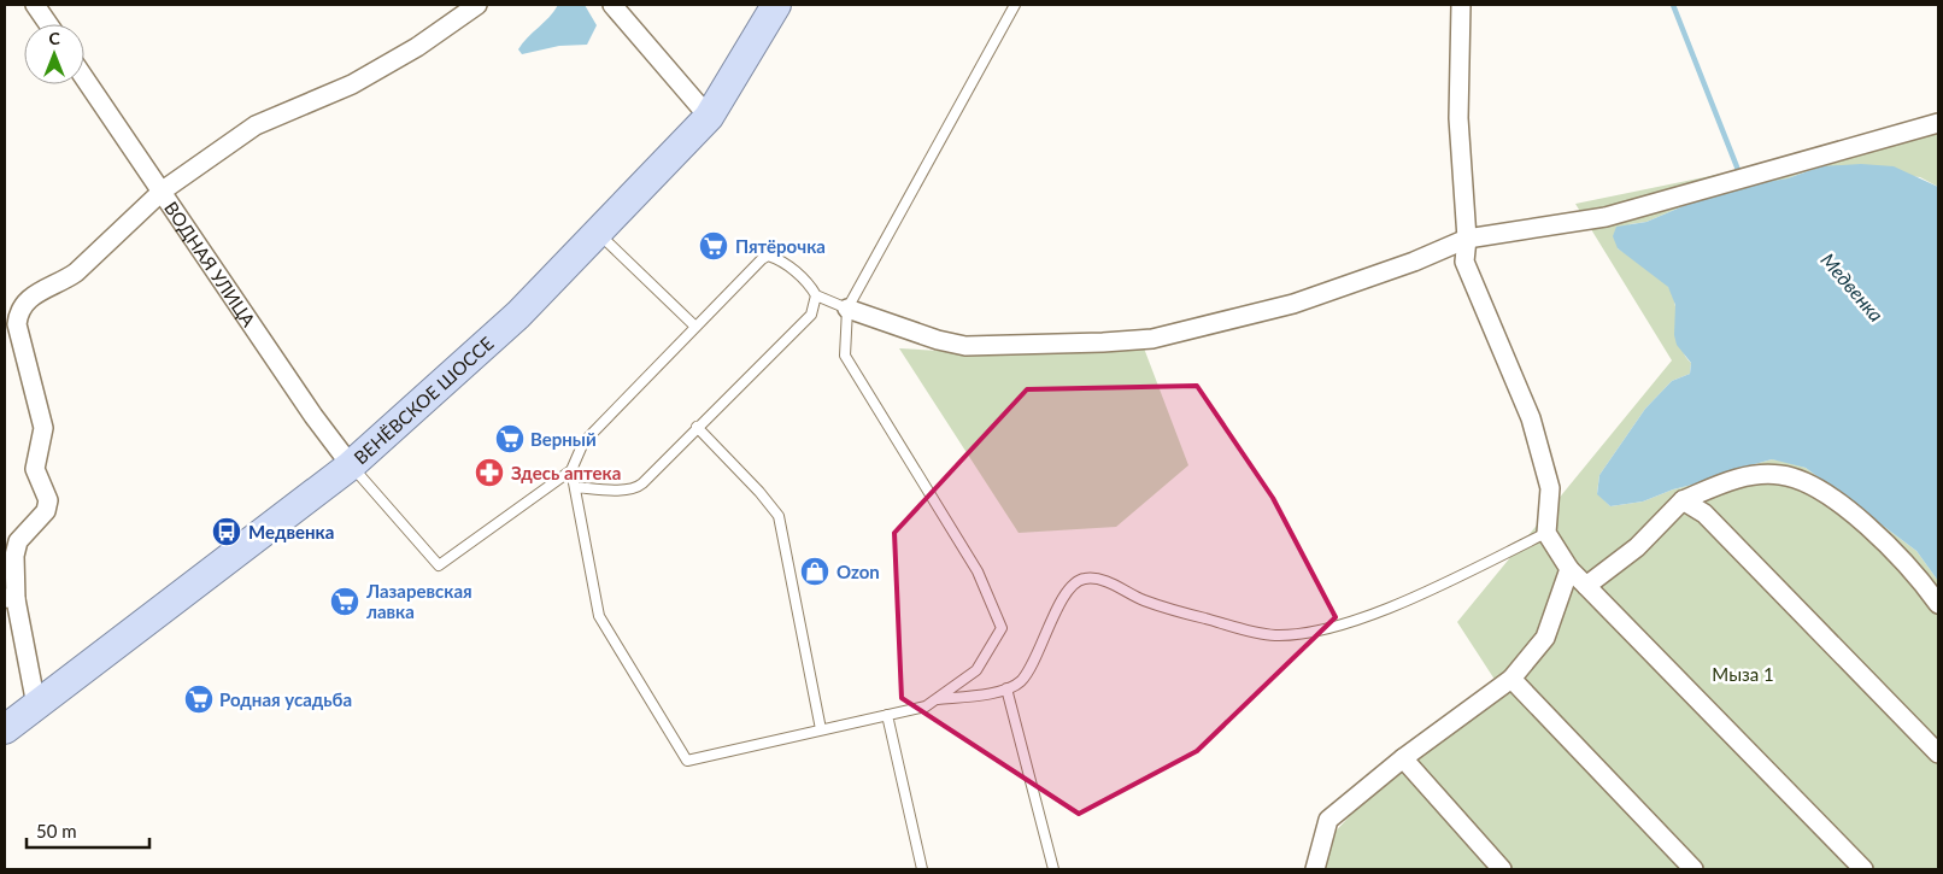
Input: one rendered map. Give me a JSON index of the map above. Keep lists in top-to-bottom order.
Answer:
{
  "streets": {
    "main road": ["ВЕНЁВСКОЕ ШОССЕ"],
    "street": ["ВОДНАЯ УЛИЦА"]
  },
  "crossings": [
    ["ВОДНАЯ УЛИЦА", "ВЕНЁВСКОЕ ШОССЕ"]
  ],
  "water": ["Медвенка"],
  "parks": ["Мыза 1"],
  "places": {
    "supermarket": [
      "Пятёрочка",
      "Верный",
      "Лазаревская лавка",
      "Родная усадьба"
    ],
    "pharmacy": ["Здесь аптека"],
    "bus stop": ["Медвенка"],
    "shop": ["Ozon"]
  },
  "scale_bar": "50 m",
  "north": "top"
}
